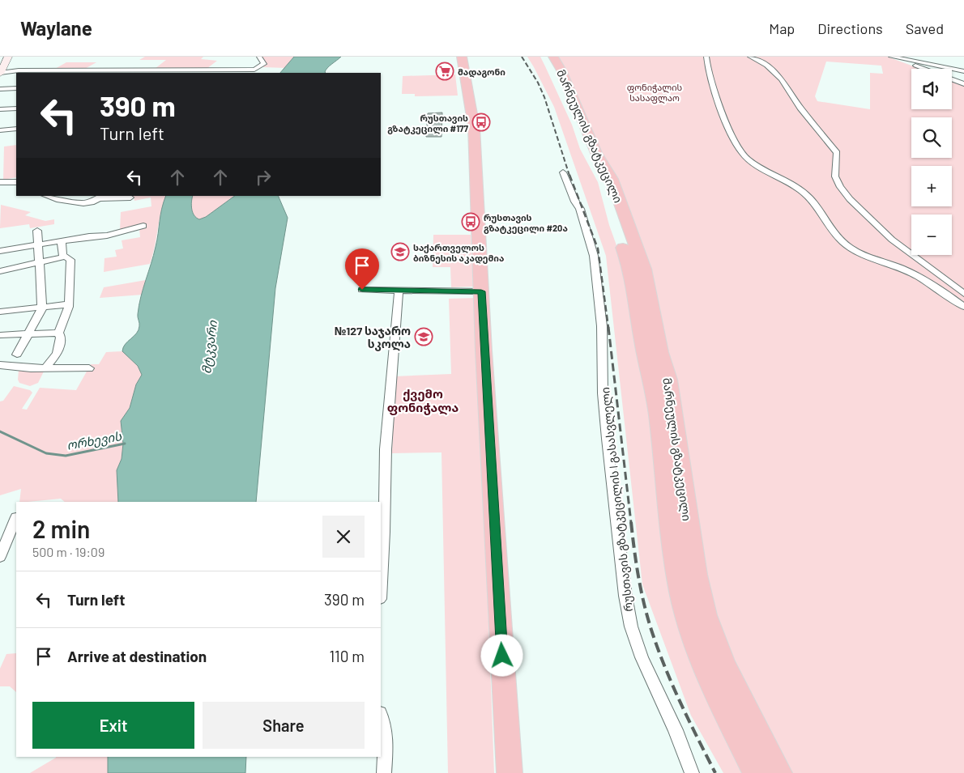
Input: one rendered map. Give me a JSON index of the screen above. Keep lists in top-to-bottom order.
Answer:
{
  "streets": {
    "highway": ["მარნეულის გზატკეცილი"],
    "street": ["რუსთავის გზატკეცილის I გასასვლელი"]
  },
  "districts": ["ქვემო ფონიჭალა"],
  "water": ["მტკვარი", "ორხევის"],
  "parks": ["ფონიჭალის სასაფლაო"],
  "places": {
    "supermarket": ["მადაგონი"],
    "bus stop": ["რუსთავის გზატკეცილი #177", "რუსთავის გზატკეცილი #20ა"],
    "school or university": ["საქართველოს ბიზნესის აკადემია", "№127 საჯარო სკოლა"]
  },
  "page": {
    "header": "Waylane",
    "nav": ["Map", "Directions", "Saved"],
    "map_buttons": ["+", "−"],
    "turn": ["390 m", "Turn left"],
    "heading": ["2 min", "500 m · 19:09"],
    "list": [
      {
        "name": "Turn left",
        "value": "390 m"
      },
      {
        "name": "Arrive at destination",
        "value": "110 m"
      }
    ],
    "buttons": ["Exit", "Share"]
  }
}
